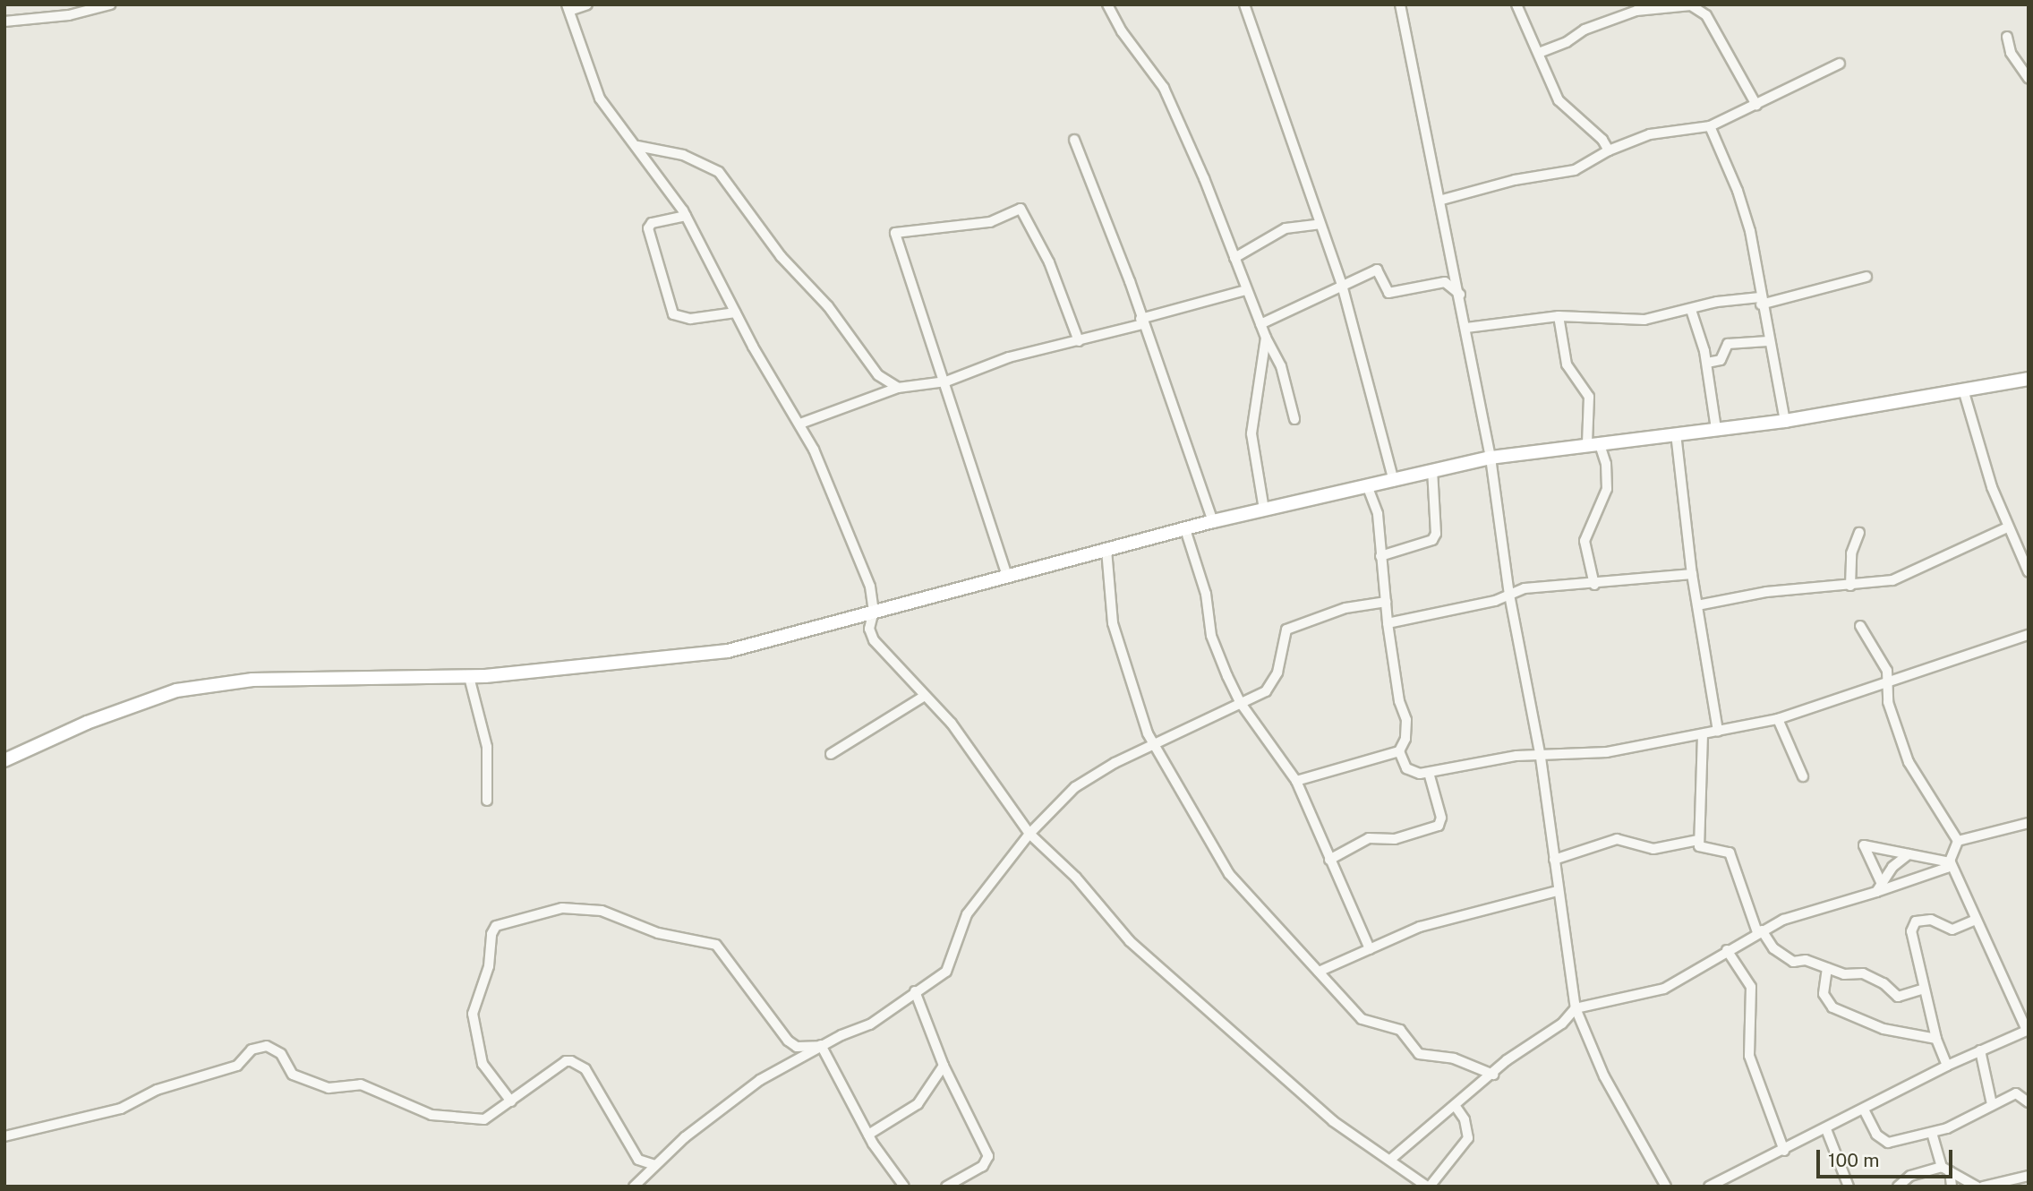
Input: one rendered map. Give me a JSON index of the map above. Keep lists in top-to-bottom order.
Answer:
{
  "scale_bar": "100 m"
}
